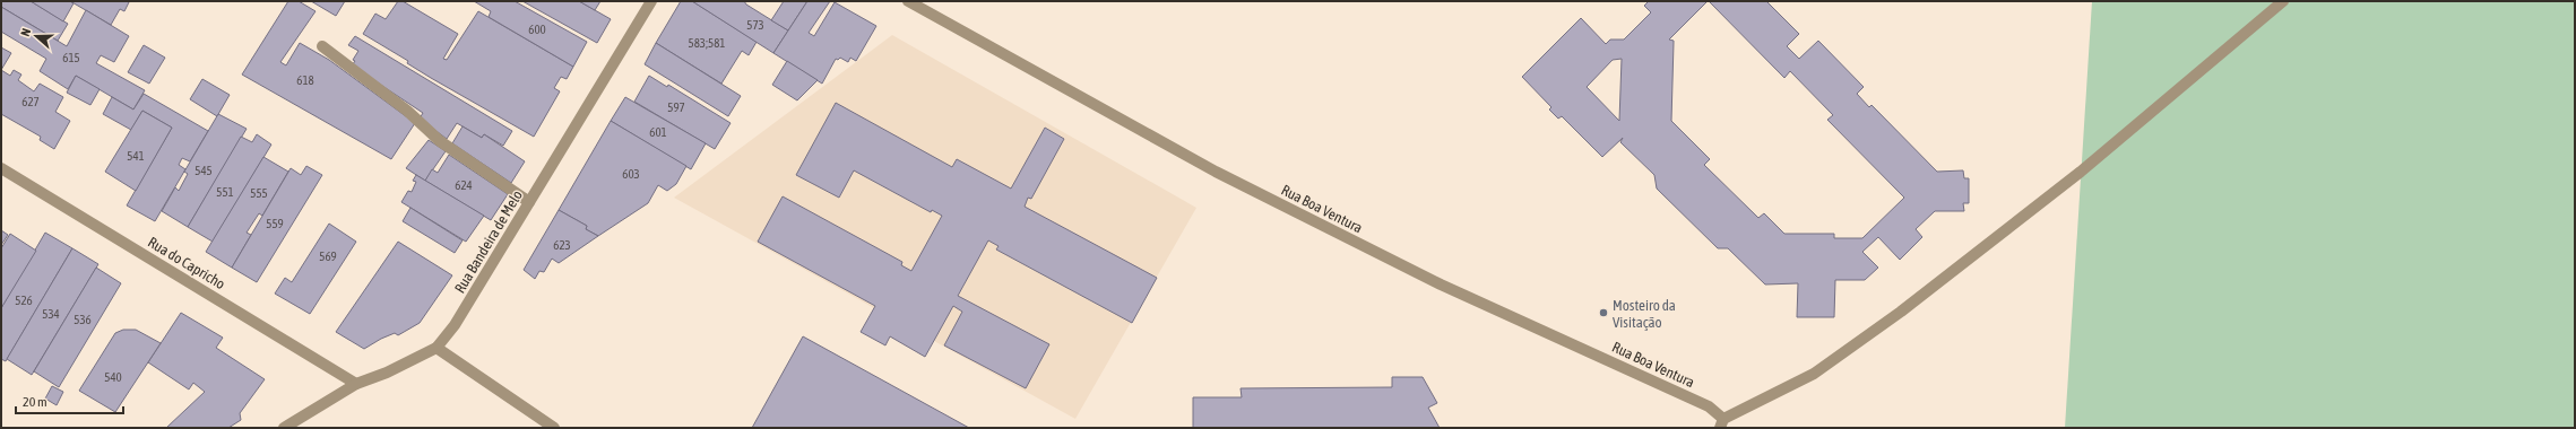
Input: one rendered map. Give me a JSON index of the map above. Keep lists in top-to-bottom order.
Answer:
{
  "streets": {
    "street": ["Rua Boa Ventura", "Rua Bandeira de Melo", "Rua do Capricho"]
  },
  "crossings": [
    ["Rua Bandeira de Melo", "Rua do Capricho"]
  ],
  "places": ["Mosteiro da Visitação"],
  "house_numbers": [
    "573",
    "600",
    "583;581",
    "615",
    "618",
    "627",
    "597",
    "601",
    "541",
    "545",
    "603",
    "624",
    "551",
    "555",
    "559",
    "623",
    "569",
    "526",
    "534",
    "536",
    "540"
  ],
  "scale_bar": "20 m",
  "north": "left"
}
